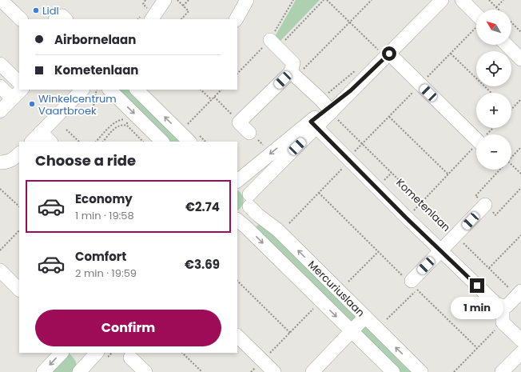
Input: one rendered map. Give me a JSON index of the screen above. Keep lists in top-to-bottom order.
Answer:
{
  "streets": {
    "street": ["Kometenlaan", "Mercuriuslaan"]
  },
  "places": ["Lidl", "Winkelcentrum Vaartbroek"],
  "north": "top left",
  "page": {
    "map_buttons": ["+", "−"],
    "banner": ["Airbornelaan", "Kometenlaan"],
    "heading": "Choose a ride",
    "list": [
      {
        "name": "Economy",
        "note": "1 min · 19:58",
        "value": "€2.74"
      },
      {
        "name": "Comfort",
        "note": "2 min · 19:59",
        "value": "€3.69"
      }
    ],
    "bubble": "1 min",
    "buttons": "Confirm"
  }
}
